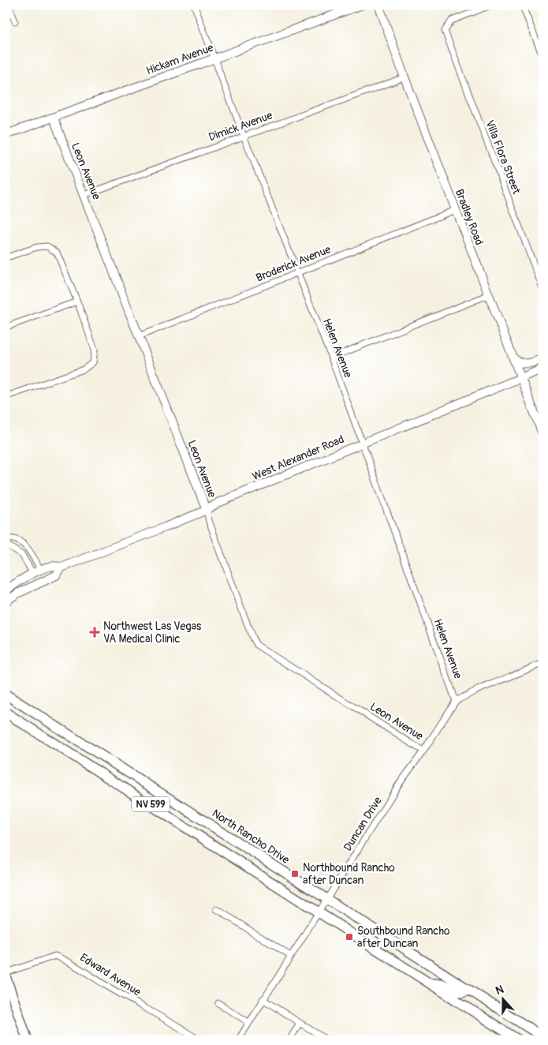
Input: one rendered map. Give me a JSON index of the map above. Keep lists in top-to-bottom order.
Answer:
{
  "streets": {
    "main road": ["NV 599", "North Rancho Drive"],
    "street": [
      "Hickam Avenue",
      "Dimick Avenue",
      "Villa Flora Street",
      "Leon Avenue",
      "Bradley Road",
      "Broderick Avenue",
      "Helen Avenue",
      "West Alexander Road",
      "Duncan Drive",
      "Edward Avenue"
    ]
  },
  "crossings": [
    ["Hickam Avenue", "Leon Avenue"],
    ["Hickam Avenue", "Helen Avenue"],
    ["Dimick Avenue", "Leon Avenue"],
    ["Dimick Avenue", "Bradley Road"],
    ["Dimick Avenue", "Helen Avenue"],
    ["Leon Avenue", "Broderick Avenue"],
    ["Leon Avenue", "West Alexander Road"],
    ["Leon Avenue", "Duncan Drive"],
    ["Bradley Road", "Broderick Avenue"],
    ["Bradley Road", "West Alexander Road"],
    ["Broderick Avenue", "Helen Avenue"],
    ["Helen Avenue", "West Alexander Road"],
    ["Helen Avenue", "Duncan Drive"],
    ["NV 599", "Duncan Drive"],
    ["Duncan Drive", "North Rancho Drive"]
  ],
  "places": {
    "health": ["Northwest Las Vegas VA Medical Clinic"],
    "transit": ["Northbound Rancho after Duncan", "Southbound Rancho after Duncan"]
  },
  "north": "top"
}
